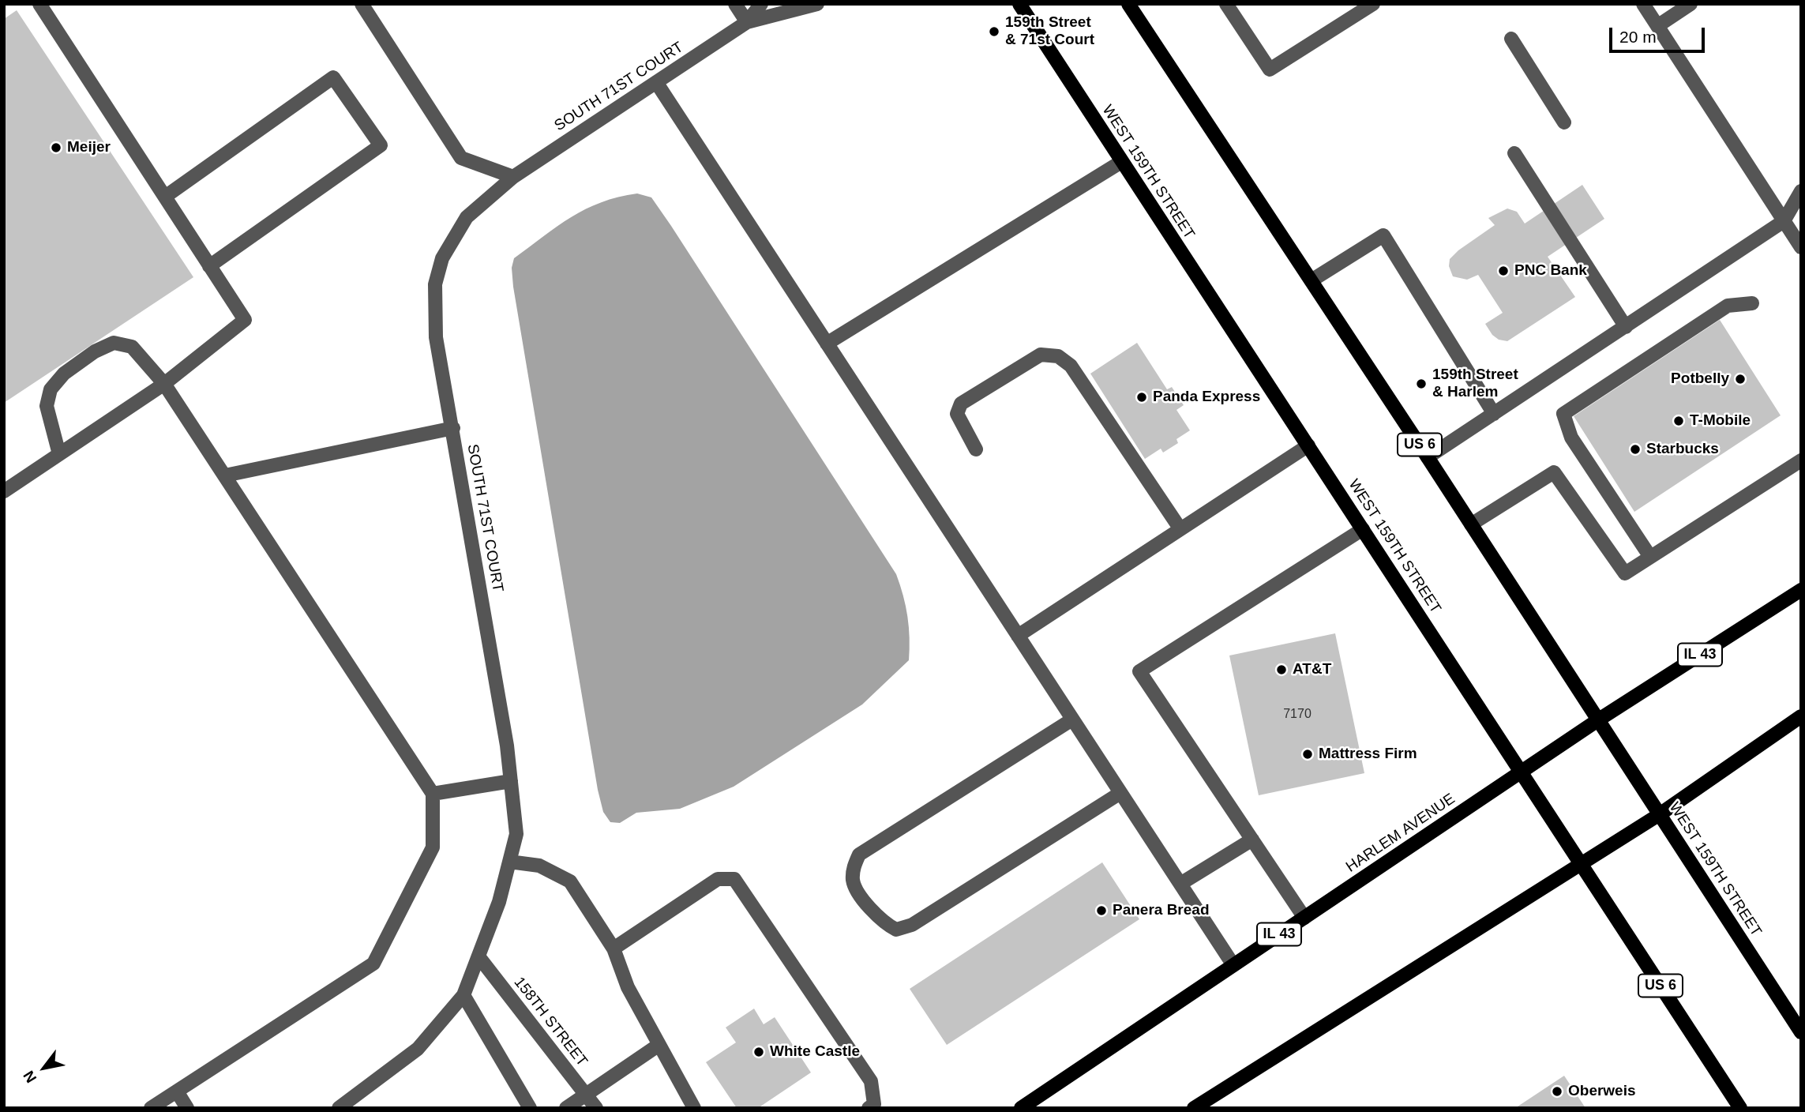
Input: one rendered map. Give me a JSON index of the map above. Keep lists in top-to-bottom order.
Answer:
{
  "streets": {
    "main road": [
      "WEST 159TH STREET",
      "US 6",
      "IL 43",
      "HARLEM AVENUE"
    ],
    "street": ["SOUTH 71ST COURT", "158TH STREET"]
  },
  "crossings": [
    ["SOUTH 71ST COURT", "158TH STREET"],
    ["WEST 159TH STREET", "HARLEM AVENUE"]
  ],
  "places": [
    "159th Street & 71st Court",
    "Meijer",
    "PNC Bank",
    "Potbelly",
    "159th Street & Harlem",
    "Panda Express",
    "T-Mobile",
    "Starbucks",
    "AT&T",
    "Mattress Firm",
    "Panera Bread",
    "White Castle",
    "Oberweis"
  ],
  "house_numbers": ["7170"],
  "scale_bar": "20 m",
  "north": "bottom left"
}
